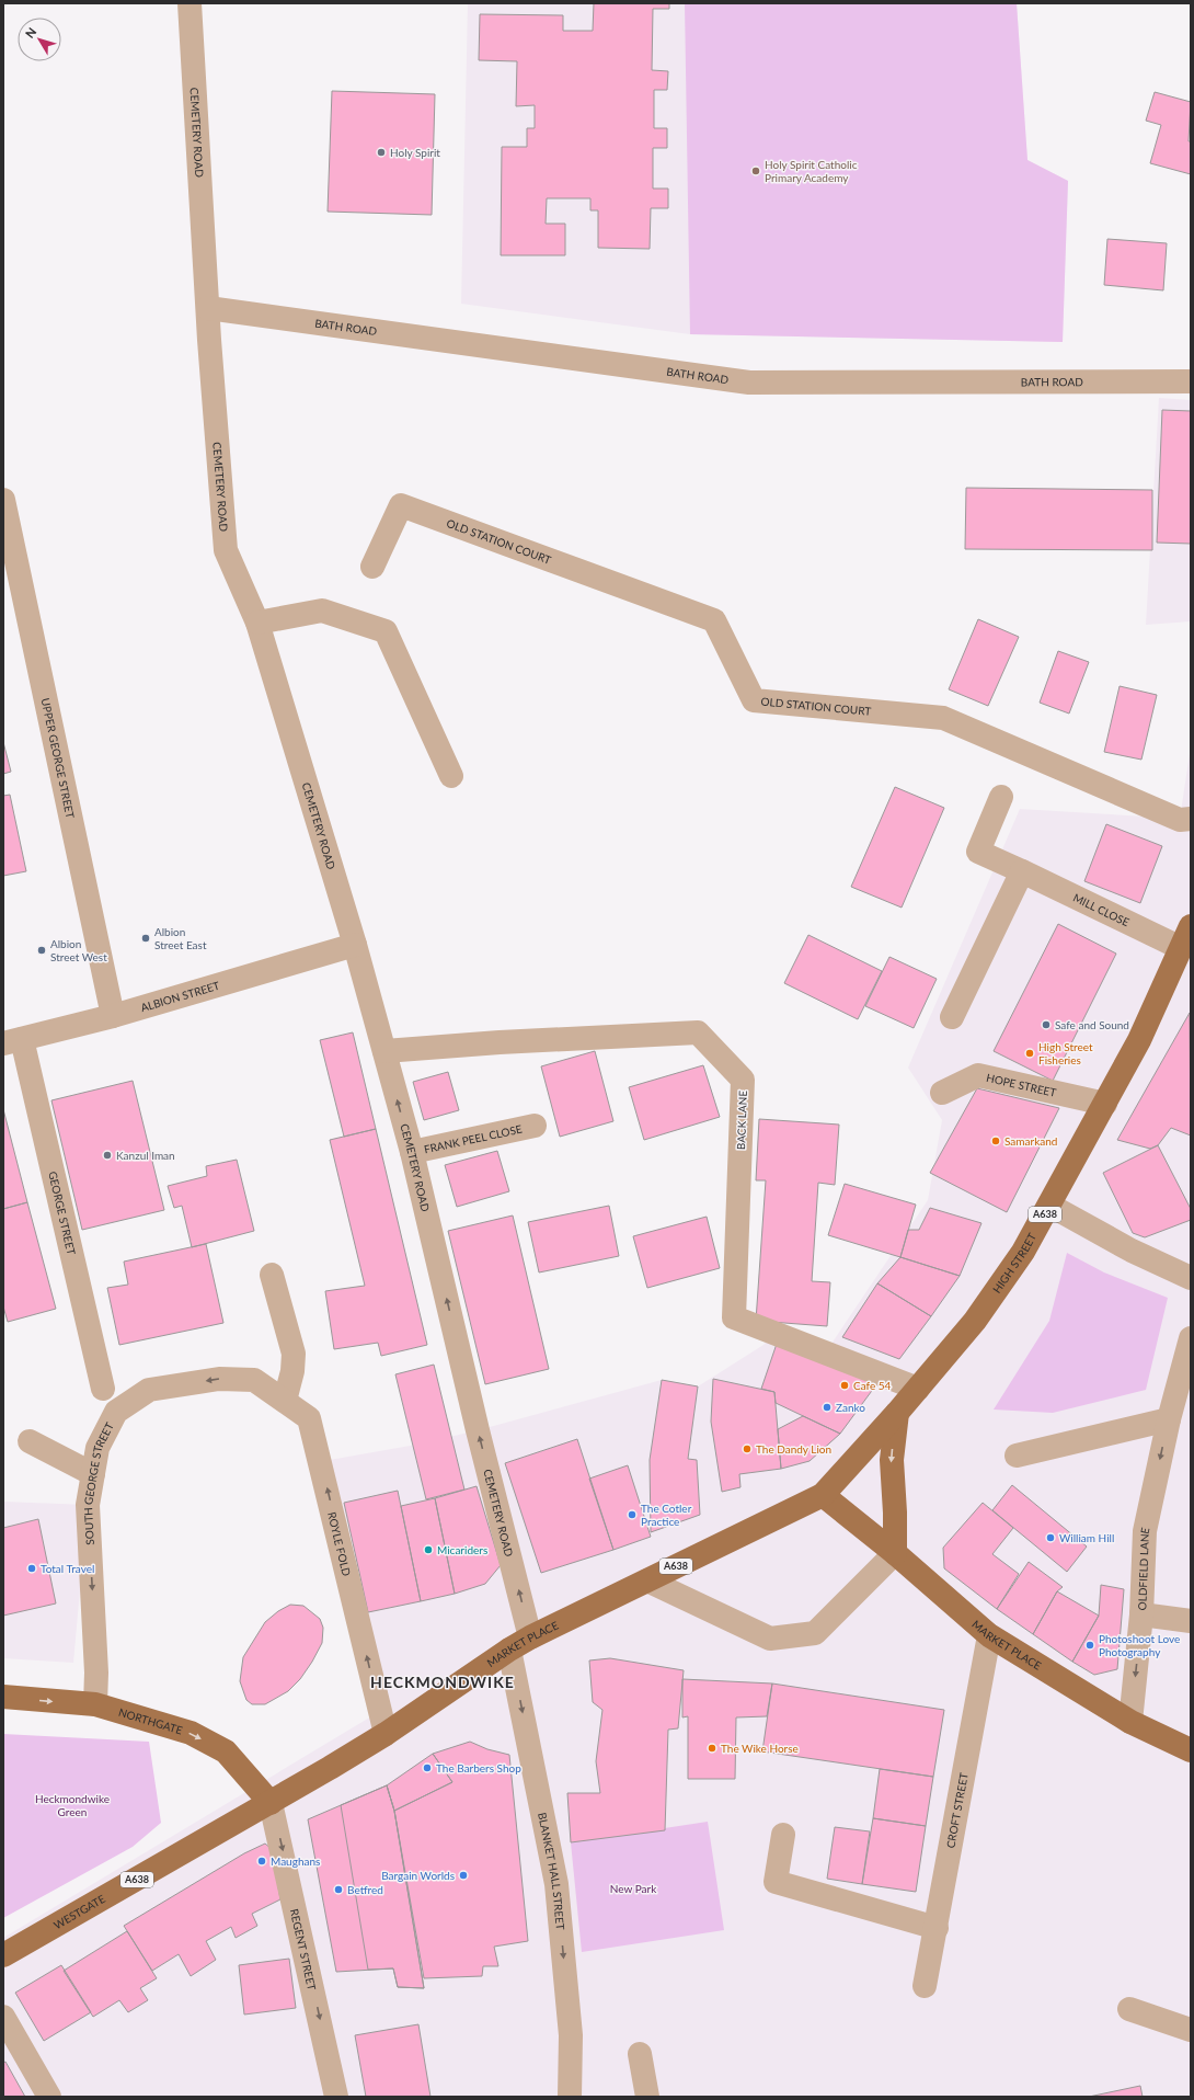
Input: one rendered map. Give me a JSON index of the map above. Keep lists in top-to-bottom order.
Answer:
{
  "streets": {
    "main road": [
      "A638",
      "HIGH STREET",
      "MARKET PLACE",
      "NORTHGATE",
      "WESTGATE"
    ],
    "street": [
      "CEMETERY ROAD",
      "BATH ROAD",
      "OLD STATION COURT",
      "UPPER GEORGE STREET",
      "MILL CLOSE",
      "ALBION STREET",
      "HOPE STREET",
      "BACK LANE",
      "FRANK PEEL CLOSE",
      "GEORGE STREET",
      "SOUTH GEORGE STREET",
      "ROYLE FOLD",
      "OLDFIELD LANE",
      "CROFT STREET",
      "BLANKET HALL STREET",
      "REGENT STREET"
    ]
  },
  "crossings": [
    ["CEMETERY ROAD", "BATH ROAD"],
    ["CEMETERY ROAD", "ALBION STREET"],
    ["CEMETERY ROAD", "BACK LANE"],
    ["CEMETERY ROAD", "FRANK PEEL CLOSE"],
    ["CEMETERY ROAD", "MARKET PLACE"],
    ["UPPER GEORGE STREET", "ALBION STREET"],
    ["MILL CLOSE", "HIGH STREET"],
    ["ALBION STREET", "GEORGE STREET"],
    ["HOPE STREET", "HIGH STREET"],
    ["BACK LANE", "HIGH STREET"],
    ["HIGH STREET", "MARKET PLACE"],
    ["SOUTH GEORGE STREET", "ROYLE FOLD"],
    ["SOUTH GEORGE STREET", "NORTHGATE"],
    ["ROYLE FOLD", "MARKET PLACE"],
    ["OLDFIELD LANE", "MARKET PLACE"],
    ["MARKET PLACE", "NORTHGATE"],
    ["MARKET PLACE", "CROFT STREET"],
    ["MARKET PLACE", "BLANKET HALL STREET"],
    ["MARKET PLACE", "WESTGATE"],
    ["MARKET PLACE", "REGENT STREET"],
    ["NORTHGATE", "WESTGATE"],
    ["NORTHGATE", "REGENT STREET"],
    ["WESTGATE", "REGENT STREET"]
  ],
  "one_way": [
    "CEMETERY ROAD",
    "SOUTH GEORGE STREET",
    "ROYLE FOLD",
    "OLDFIELD LANE",
    "NORTHGATE",
    "BLANKET HALL STREET",
    "REGENT STREET"
  ],
  "districts": ["HECKMONDWIKE"],
  "parks": ["Heckmondwike Green", "New Park"],
  "places": [
    "Holy Spirit",
    "Holy Spirit Catholic Primary Academy",
    "Albion Street East",
    "Albion Street West",
    "Safe and Sound",
    "High Street Fisheries",
    "Samarkand",
    "Kanzul Iman",
    "Cafe 54",
    "Zanko",
    "The Dandy Lion",
    "The Cotler Practice",
    "William Hill",
    "Micariders",
    "Total Travel",
    "Photoshoot Love Photography",
    "The Wike Horse",
    "The Barbers Shop",
    "Maughans",
    "Bargain Worlds",
    "Betfred"
  ],
  "north": "top left"
}
